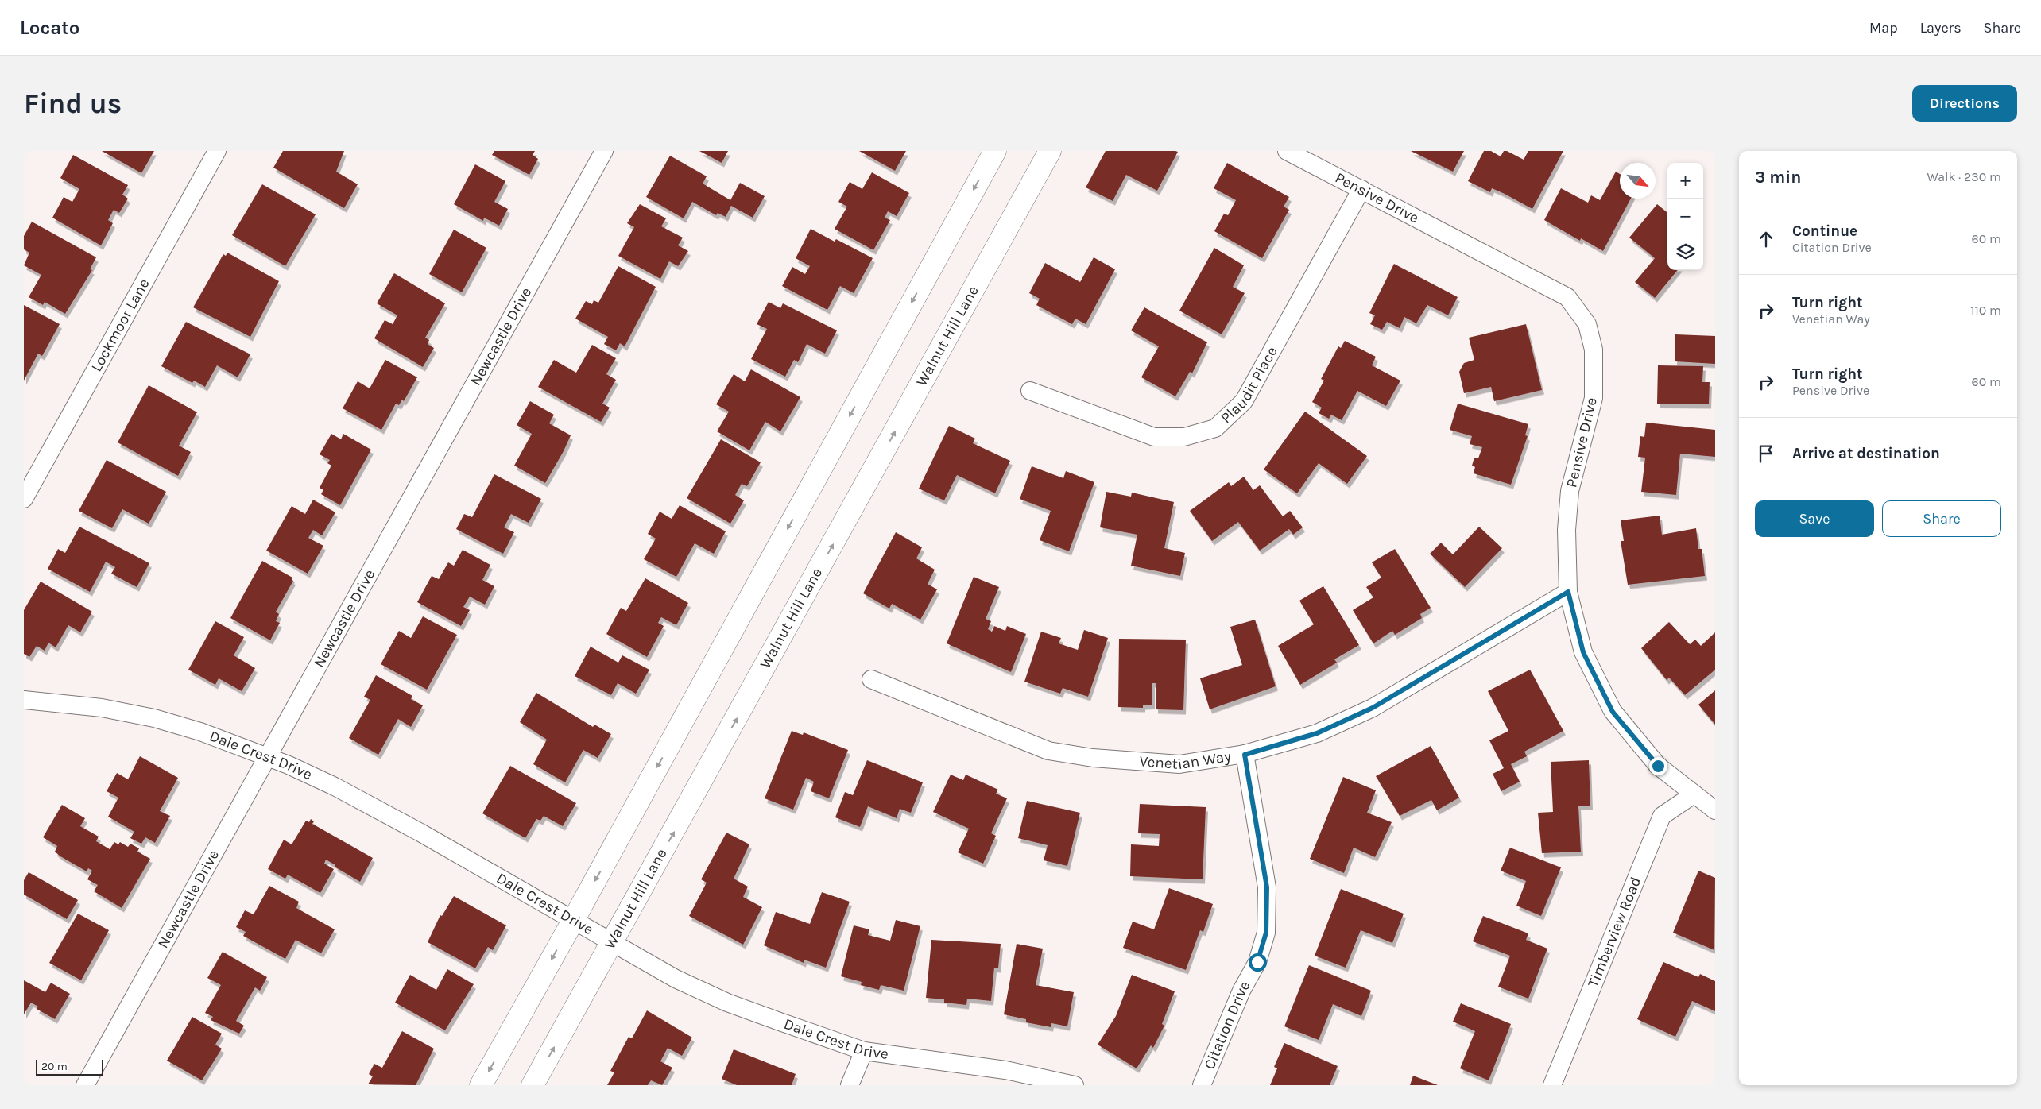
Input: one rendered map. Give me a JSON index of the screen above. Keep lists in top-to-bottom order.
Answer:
{
  "streets": {
    "main road": ["Walnut Hill Lane"],
    "street": [
      "Pensive Drive",
      "Lockmoor Lane",
      "Newcastle Drive",
      "Plaudit Place",
      "Dale Crest Drive",
      "Venetian Way",
      "Timberview Road",
      "Citation Drive"
    ]
  },
  "crossings": [
    ["Pensive Drive", "Plaudit Place"],
    ["Pensive Drive", "Venetian Way"],
    ["Pensive Drive", "Timberview Road"],
    ["Newcastle Drive", "Dale Crest Drive"],
    ["Walnut Hill Lane", "Dale Crest Drive"],
    ["Venetian Way", "Citation Drive"]
  ],
  "scale_bar": "20 m",
  "north": "bottom right",
  "page": {
    "header": "Locato",
    "nav": ["Map", "Layers", "Share"],
    "buttons": [
      "Directions",
      ["Save", "Share"]
    ],
    "title": "Find us",
    "heading": ["3 min", "Walk · 230 m"],
    "map_buttons": ["+", "−"],
    "list": [
      ["Continue", "Citation Drive", "60 m"],
      ["Turn right", "Venetian Way", "110 m"],
      ["Turn right", "Pensive Drive", "60 m"],
      "Arrive at destination"
    ],
    "scale": "20 m"
  }
}
